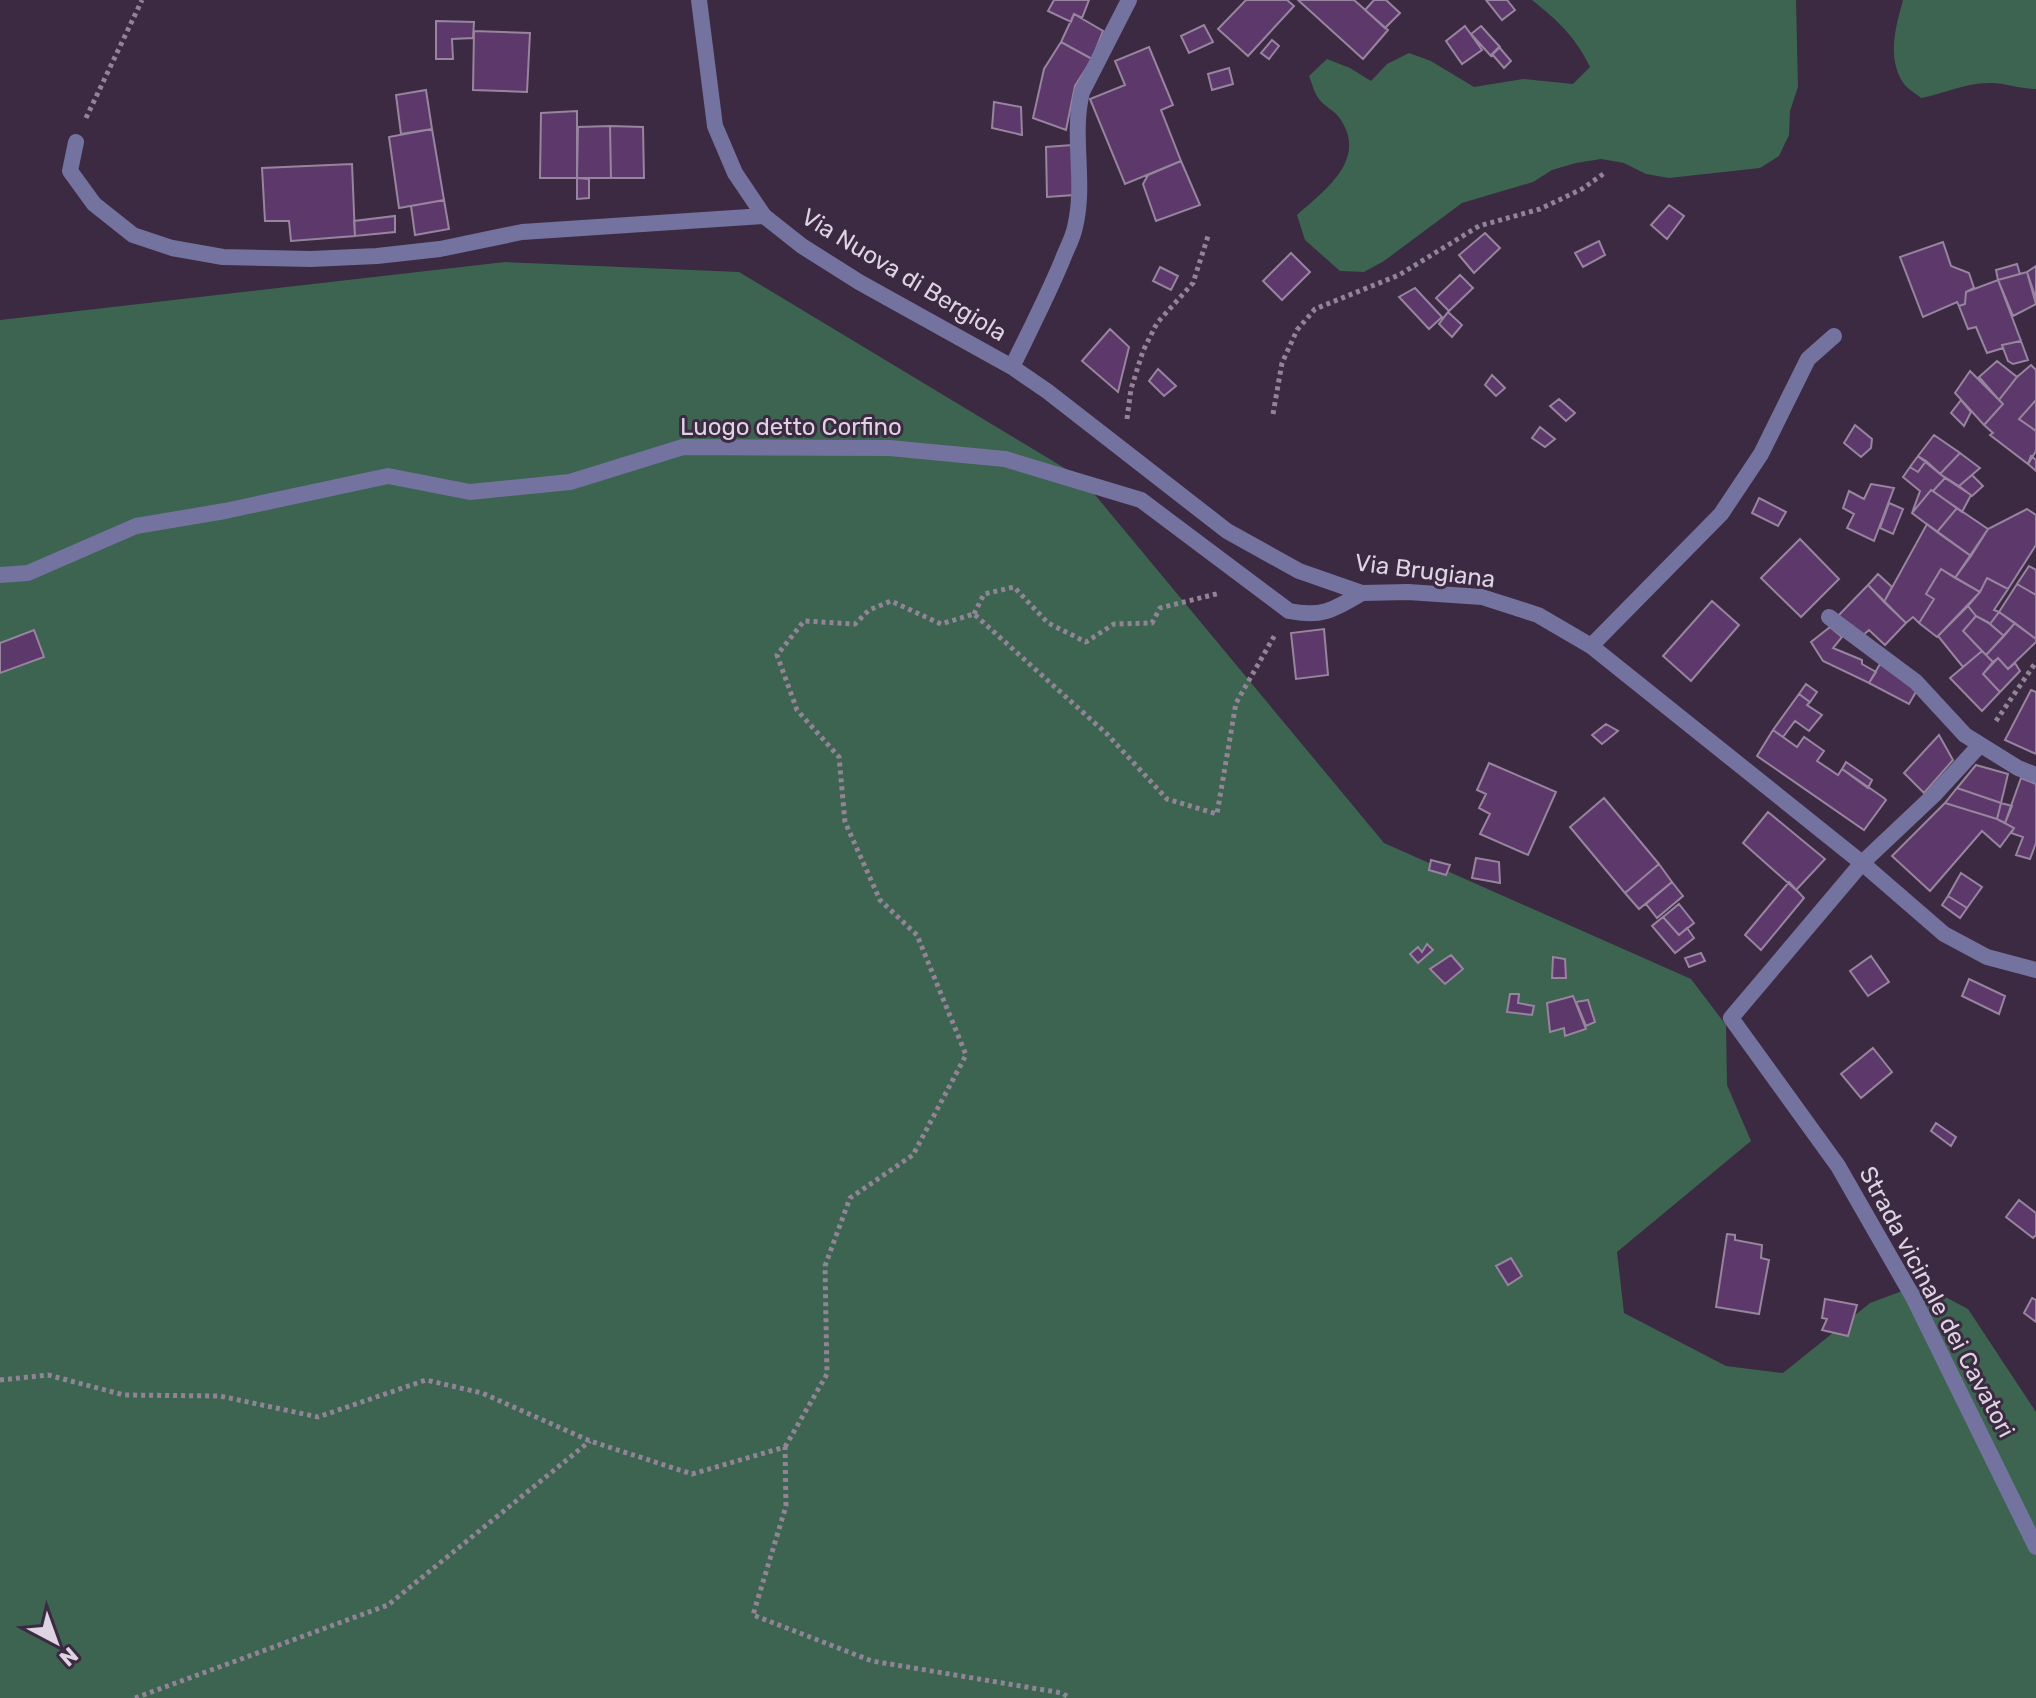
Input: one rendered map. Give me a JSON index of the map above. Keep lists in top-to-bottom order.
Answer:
{
  "streets": {
    "street": [
      "Via Nuova di Bergiola",
      "Luogo detto Corfino",
      "Via Brugiana",
      "Strada vicinale dei Cavatori"
    ]
  },
  "crossings": [
    ["Via Nuova di Bergiola", "Via Brugiana"],
    ["Via Brugiana", "Strada vicinale dei Cavatori"]
  ],
  "north": "bottom right"
}
